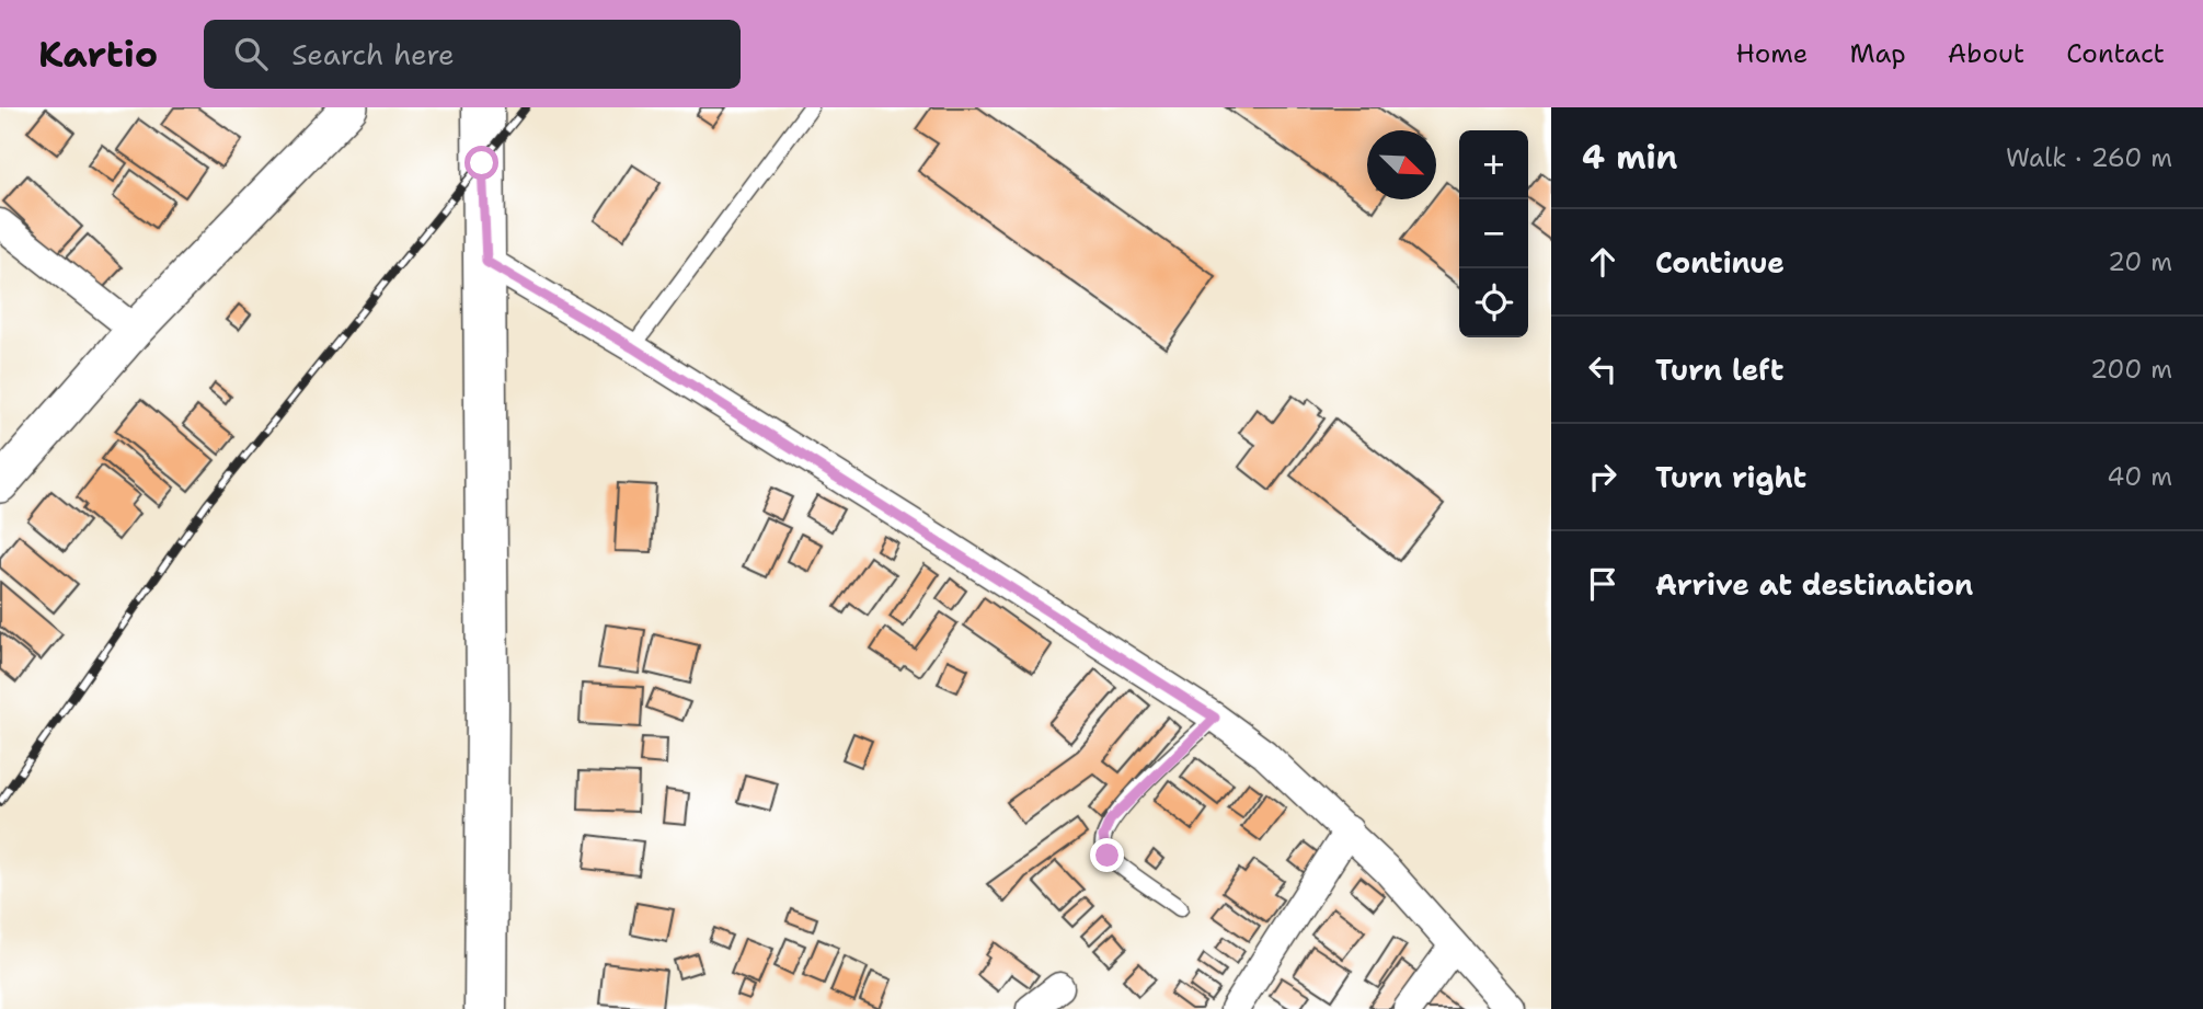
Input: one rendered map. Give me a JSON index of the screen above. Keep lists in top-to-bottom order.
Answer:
{
  "north": "bottom right",
  "page": {
    "header": "Kartio",
    "search": "Search here",
    "nav": [
      "Home",
      "Map",
      "About",
      "Contact"
    ],
    "heading": ["4 min", "Walk · 260 m"],
    "map_buttons": ["+", "−"],
    "list": [
      ["Continue", "20 m"],
      ["Turn left", "200 m"],
      ["Turn right", "40 m"],
      "Arrive at destination"
    ]
  }
}
